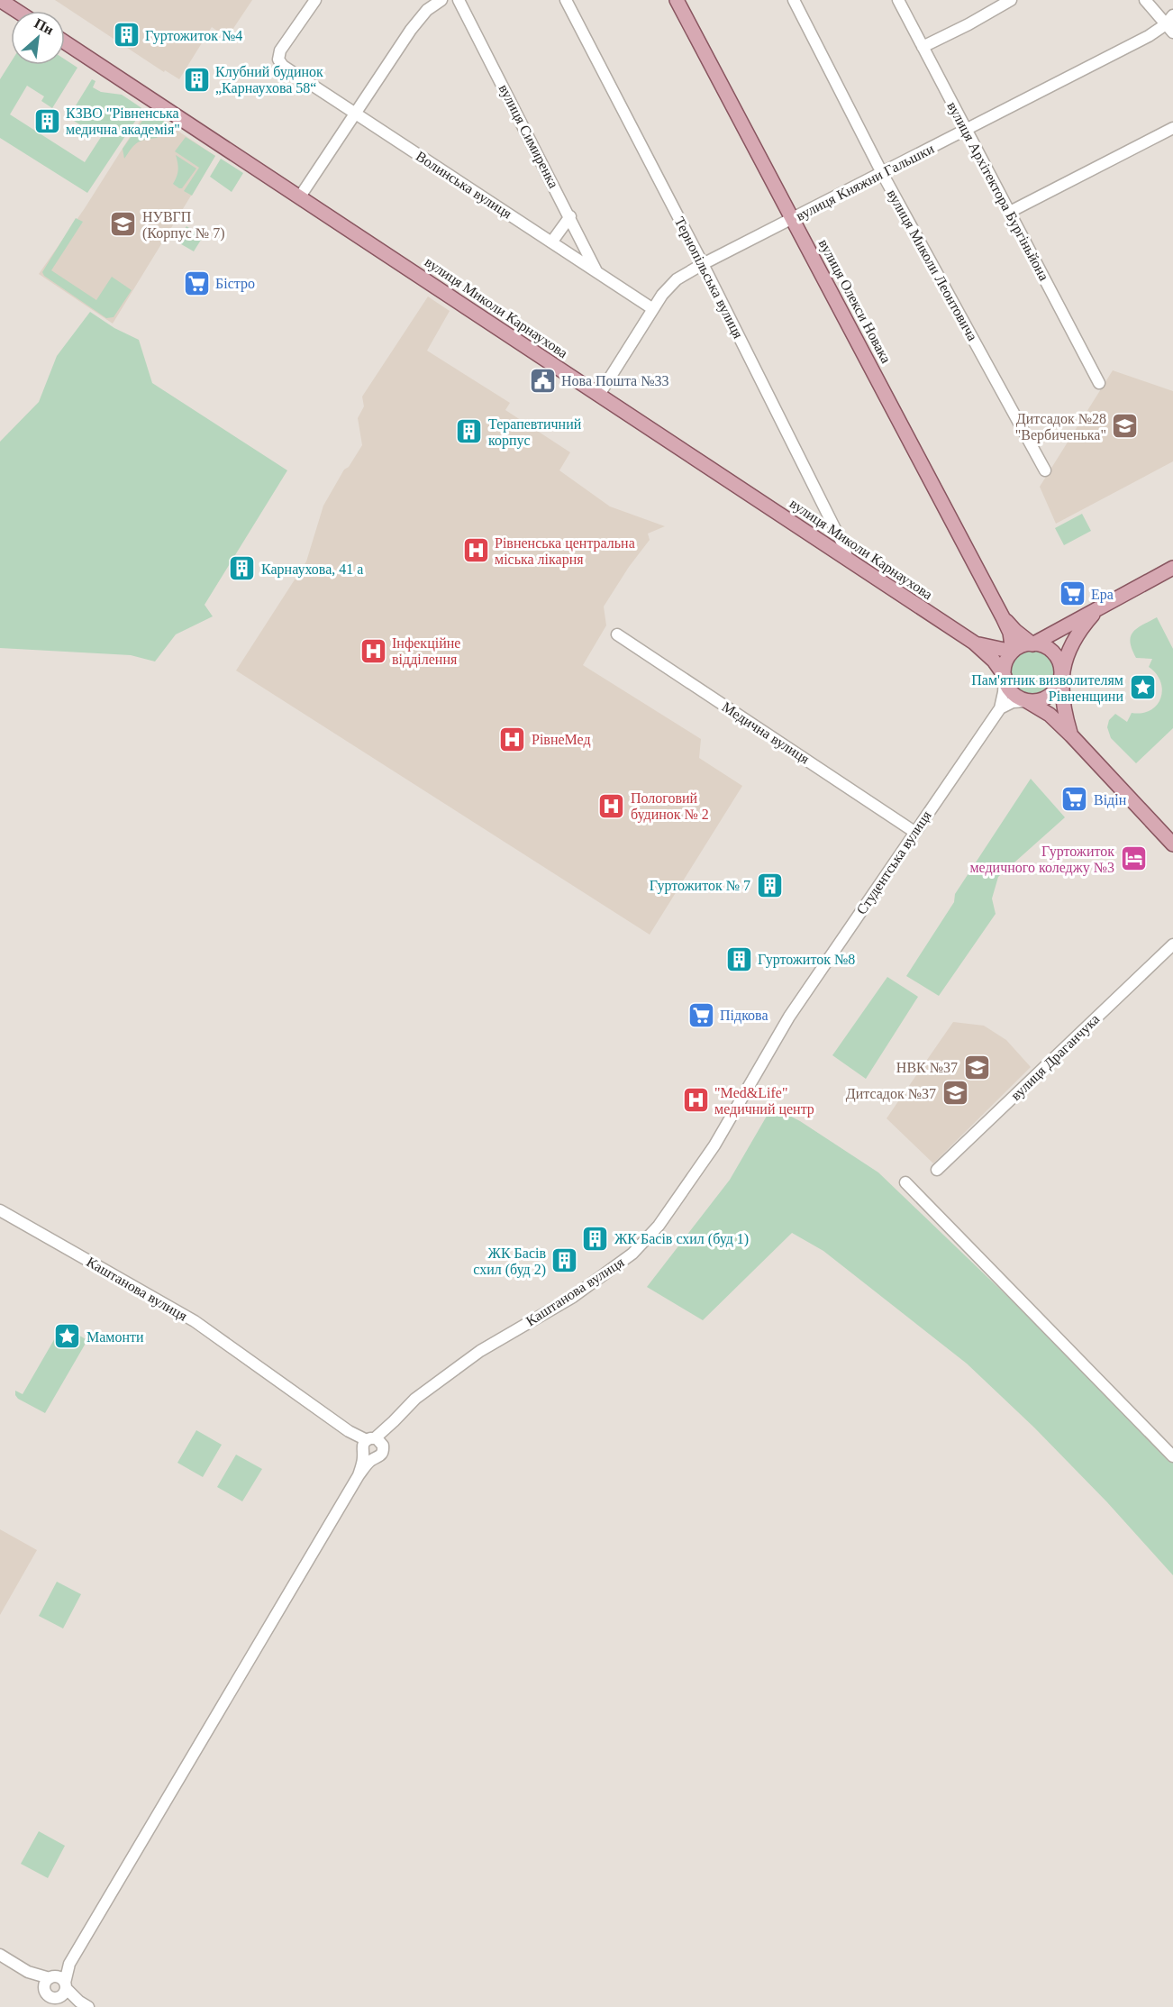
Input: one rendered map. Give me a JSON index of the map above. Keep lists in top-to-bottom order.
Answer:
{
  "streets": {
    "main road": ["вулиця Олекси Новака", "вулиця Миколи Карнаухова"],
    "street": [
      "вулиця Симиренка",
      "вулиця Княжни Гальшки",
      "Волинська вулиця",
      "вулиця Архітектора Бургіньйона",
      "вулиця Миколи Леонтовича",
      "Тернопільська вулиця",
      "Медична вулиця",
      "Студентська вулиця",
      "вулиця Драганчука",
      "Каштанова вулиця"
    ]
  },
  "crossings": [
    ["вулиця Симиренка", "Волинська вулиця"],
    ["вулиця Княжни Гальшки", "Волинська вулиця"],
    ["вулиця Княжни Гальшки", "вулиця Архітектора Бургіньйона"],
    ["вулиця Княжни Гальшки", "вулиця Миколи Леонтовича"],
    ["вулиця Княжни Гальшки", "Тернопільська вулиця"],
    ["вулиця Княжни Гальшки", "вулиця Олекси Новака"],
    ["вулиця Княжни Гальшки", "вулиця Миколи Карнаухова"],
    ["Тернопільська вулиця", "вулиця Миколи Карнаухова"],
    ["вулиця Олекси Новака", "вулиця Миколи Карнаухова"],
    ["Медична вулиця", "Студентська вулиця"],
    ["Студентська вулиця", "Каштанова вулиця"]
  ],
  "places": {
    "building": [
      "Гуртожиток №4",
      "Клубний будинок „Карнаухова 58“",
      "КЗВО \"Рівненська медична академія\"",
      "Терапевтичний корпус",
      "Карнаухова, 41 а",
      "Гуртожиток № 7",
      "Гуртожиток №8",
      "ЖК Басів схил (буд 1)",
      "ЖК Басів схил (буд 2)"
    ],
    "school or university": [
      "НУВГП (Корпус № 7)",
      "Дитсадок №28 \"Вербиченька\"",
      "НВК №37",
      "Дитсадок №37"
    ],
    "supermarket": [
      "Бістро",
      "Ера",
      "Відін",
      "Підкова"
    ],
    "public building": ["Нова Пошта №33"],
    "hospital": [
      "Рівненська центральна міська лікарня",
      "Інфекційне відділення",
      "РівнеМед",
      "Пологовий будинок № 2",
      "\"Med&Life\" медичний центр"
    ],
    "place": ["Пам'ятник визволителям Рівненщини", "Мамонти"],
    "hotel": ["Гуртожиток медичного коледжу №3"]
  },
  "north": "top right"
}
